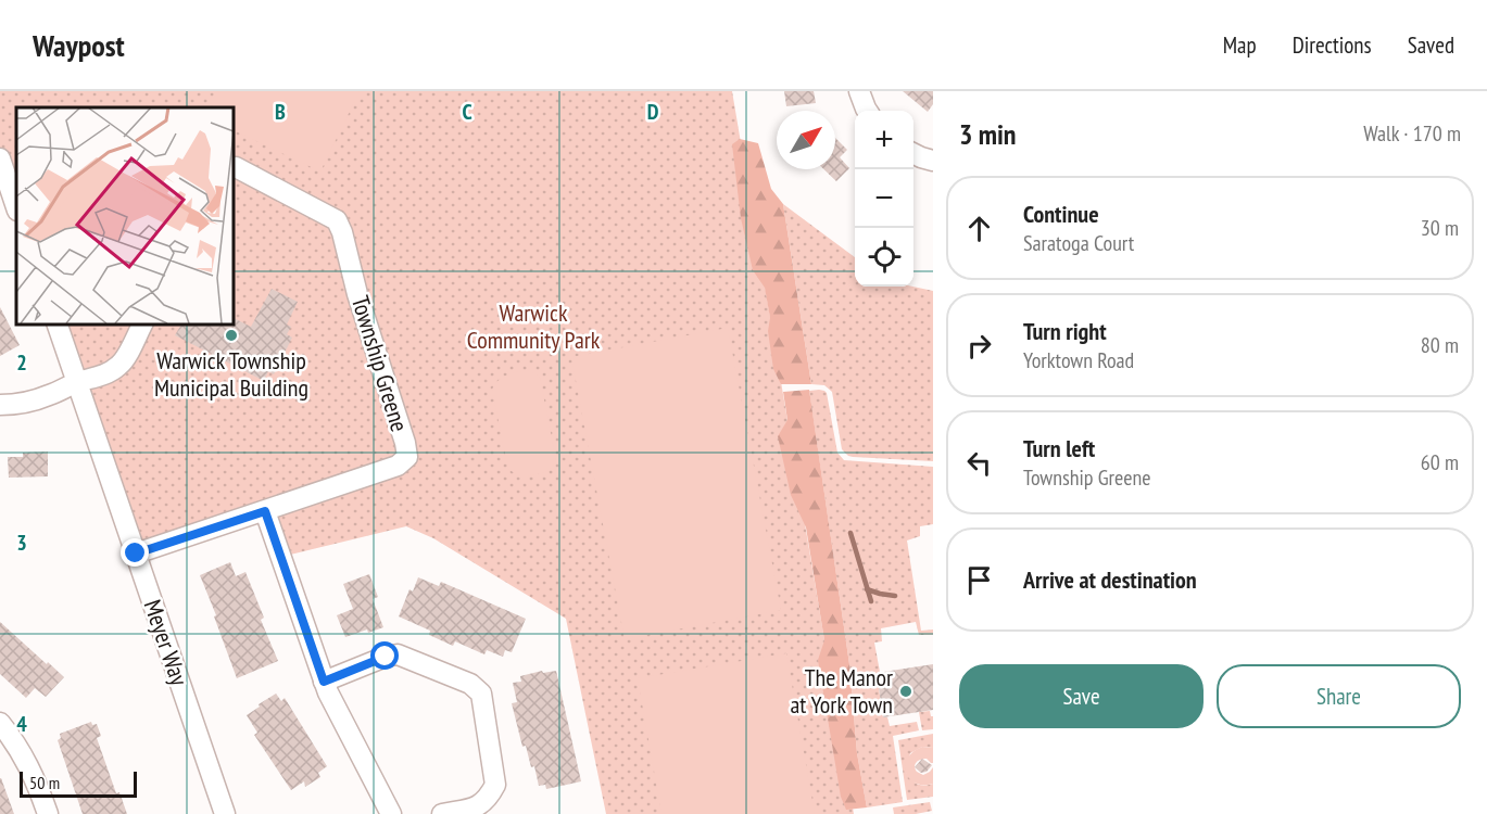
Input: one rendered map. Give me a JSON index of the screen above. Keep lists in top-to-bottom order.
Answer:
{
  "streets": {
    "street": ["Township Greene", "Meyer Way"]
  },
  "crossings": [
    ["Township Greene", "Meyer Way"]
  ],
  "parks": ["Warwick Community Park"],
  "places": ["Warwick Township Municipal Building", "The Manor at York Town"],
  "scale_bar": "50 m",
  "north": "top right",
  "page": {
    "header": "Waypost",
    "nav": ["Map", "Directions", "Saved"],
    "heading": ["3 min", "Walk · 170 m"],
    "map_buttons": ["+", "−"],
    "list": [
      ["Continue", "Saratoga Court", "30 m"],
      ["Turn right", "Yorktown Road", "80 m"],
      ["Turn left", "Township Greene", "60 m"],
      "Arrive at destination"
    ],
    "buttons": ["Save", "Share"],
    "scale": "50 m"
  },
  "grid": {
    "columns": ["B", "C", "D"],
    "rows": ["2", "3", "4"]
  }
}
